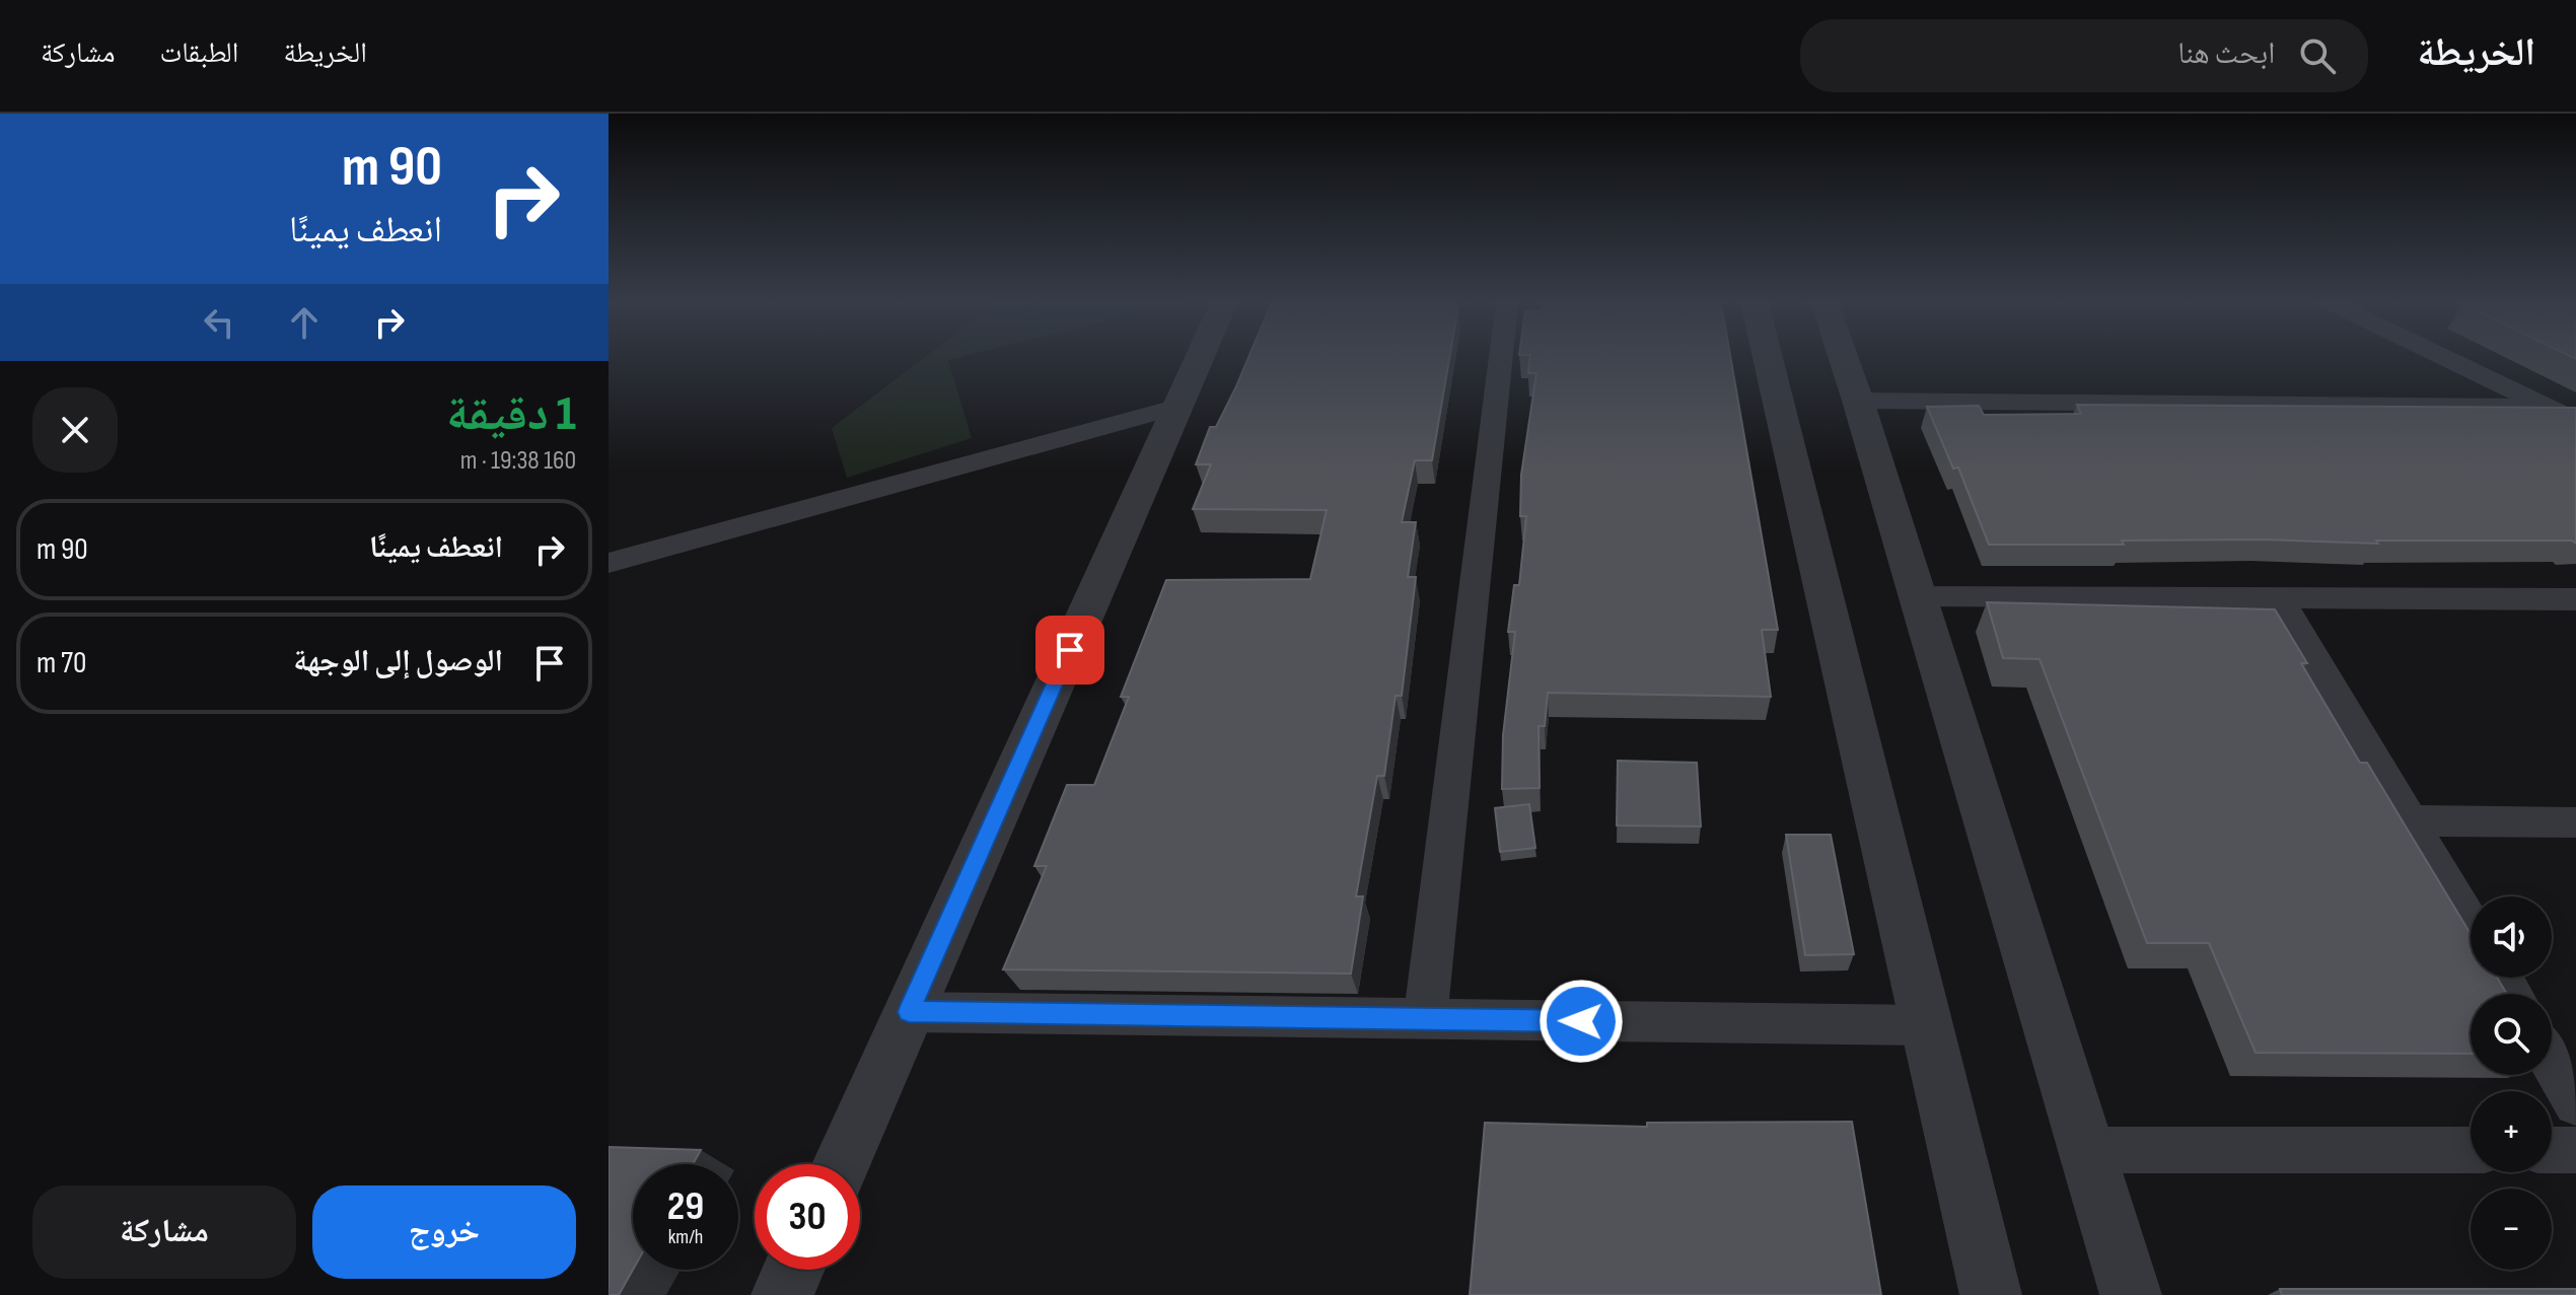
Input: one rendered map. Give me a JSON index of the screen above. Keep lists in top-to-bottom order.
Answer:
{
  "page": {
    "header": "الخريطة",
    "search": "ابحث هنا",
    "nav": ["الخريطة", "الطبقات", "مشاركة"],
    "turn": ["90 m", "انعطف يمينًا"],
    "heading": ["1 دقيقة", "160 m · 19:38"],
    "list": [
      {
        "name": "انعطف يمينًا",
        "value": "90 m"
      },
      {
        "name": "الوصول إلى الوجهة",
        "value": "70 m"
      }
    ],
    "map_buttons": ["+", "−"],
    "speed": "29 km/h",
    "limit": "30",
    "buttons": ["خروج", "مشاركة"]
  }
}
